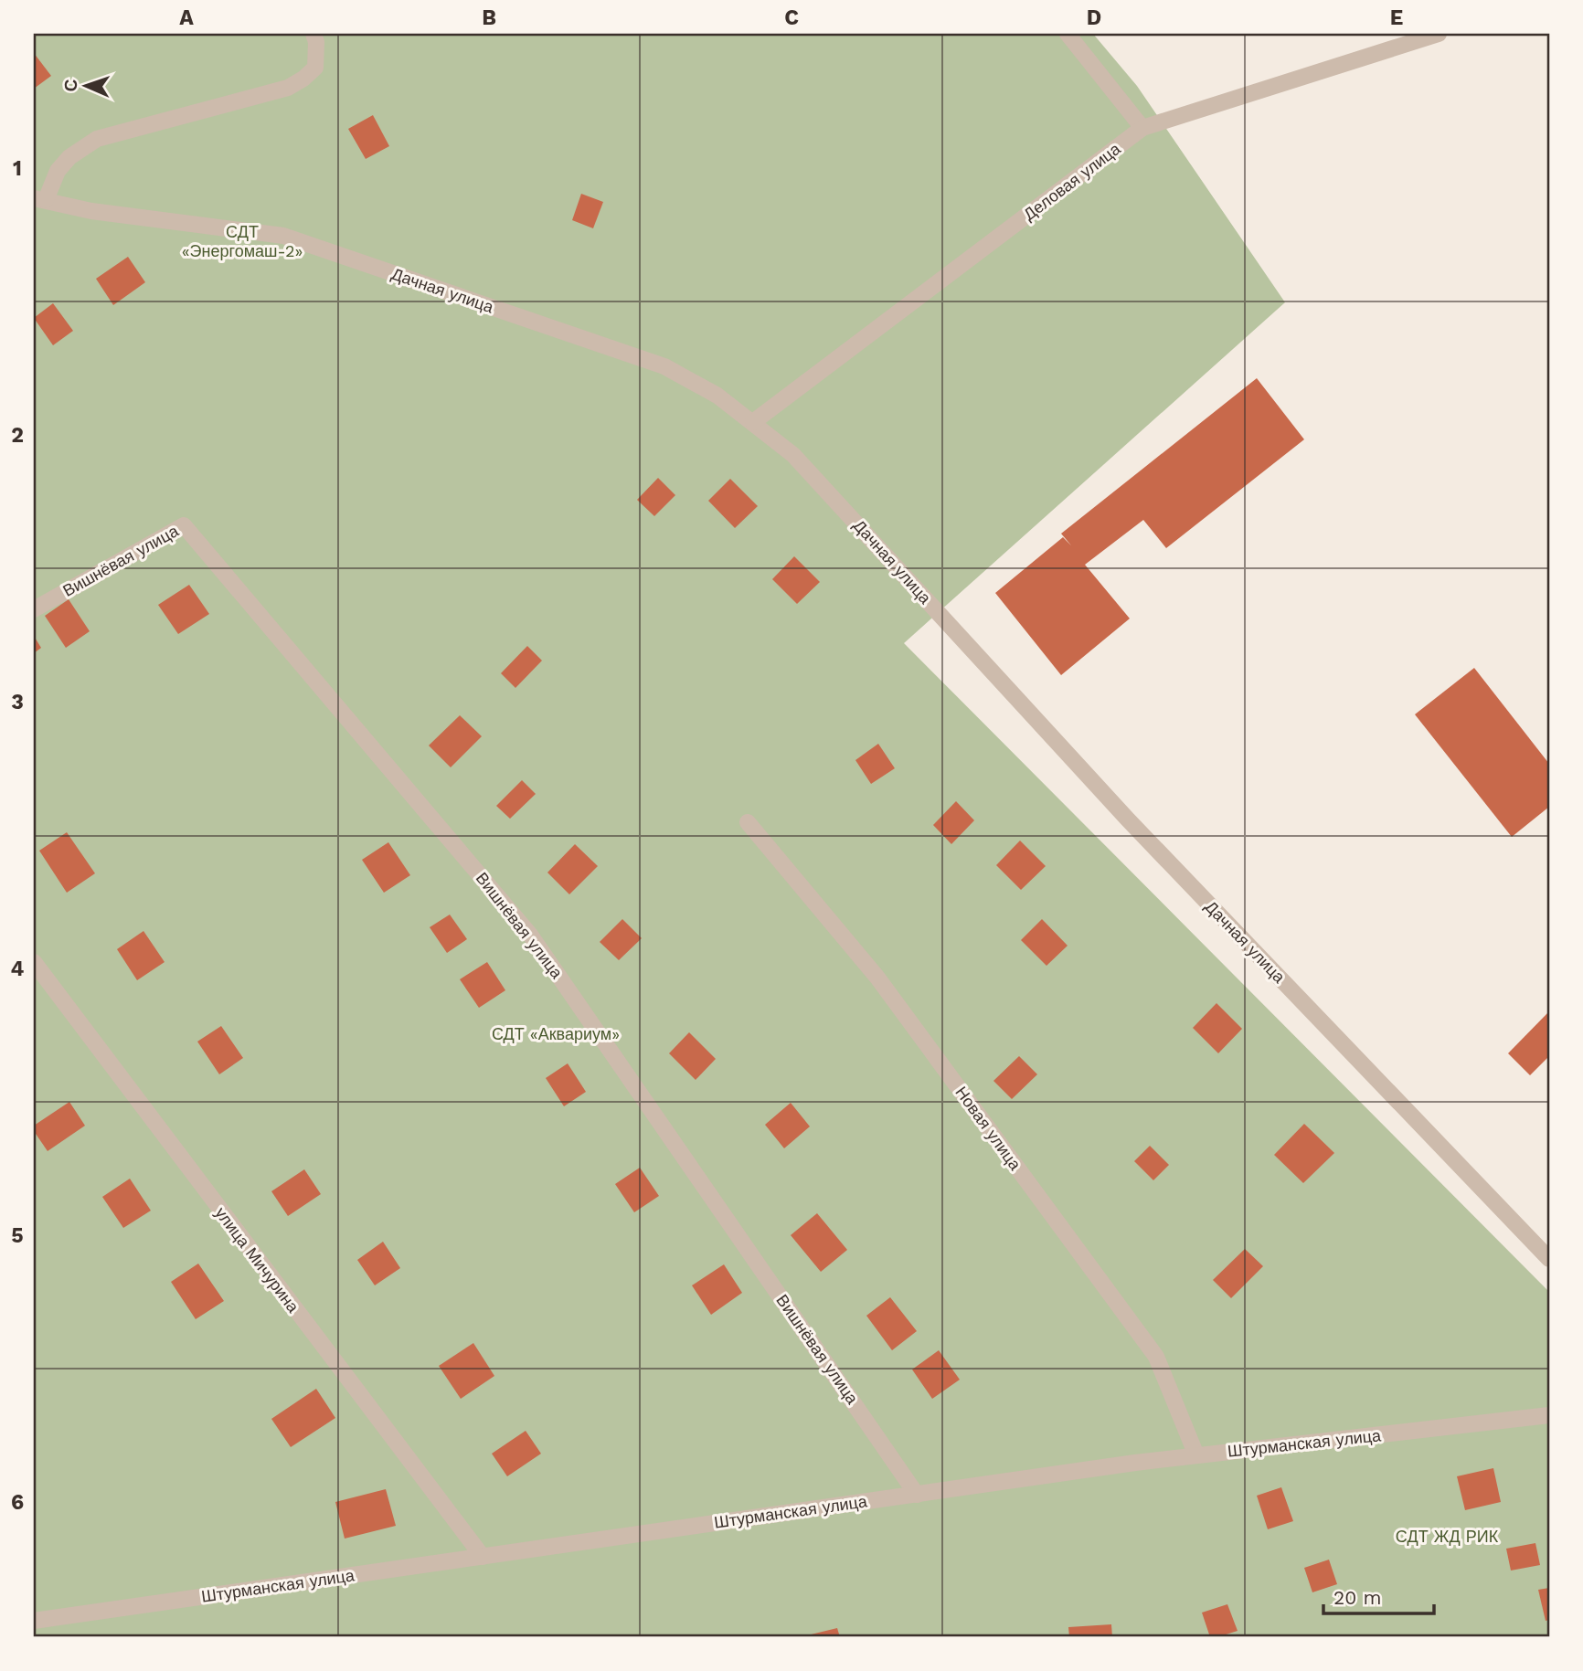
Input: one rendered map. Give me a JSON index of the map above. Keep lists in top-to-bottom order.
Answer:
{
  "streets": {
    "street": [
      "Деловая улица",
      "Дачная улица",
      "Вишнёвая улица",
      "Новая улица",
      "улица Мичурина",
      "Штурманская улица"
    ]
  },
  "crossings": [
    ["Деловая улица", "Дачная улица"],
    ["Вишнёвая улица", "Штурманская улица"],
    ["Новая улица", "Штурманская улица"],
    ["улица Мичурина", "Штурманская улица"]
  ],
  "parks": ["СДТ «Энергомаш-2»", "СДТ «Аквариум»", "СДТ ЖД РИК"],
  "scale_bar": "20 m",
  "north": "left",
  "grid": {
    "columns": [
      "A",
      "B",
      "C",
      "D",
      "E"
    ],
    "rows": [
      "1",
      "2",
      "3",
      "4",
      "5",
      "6"
    ]
  }
}
